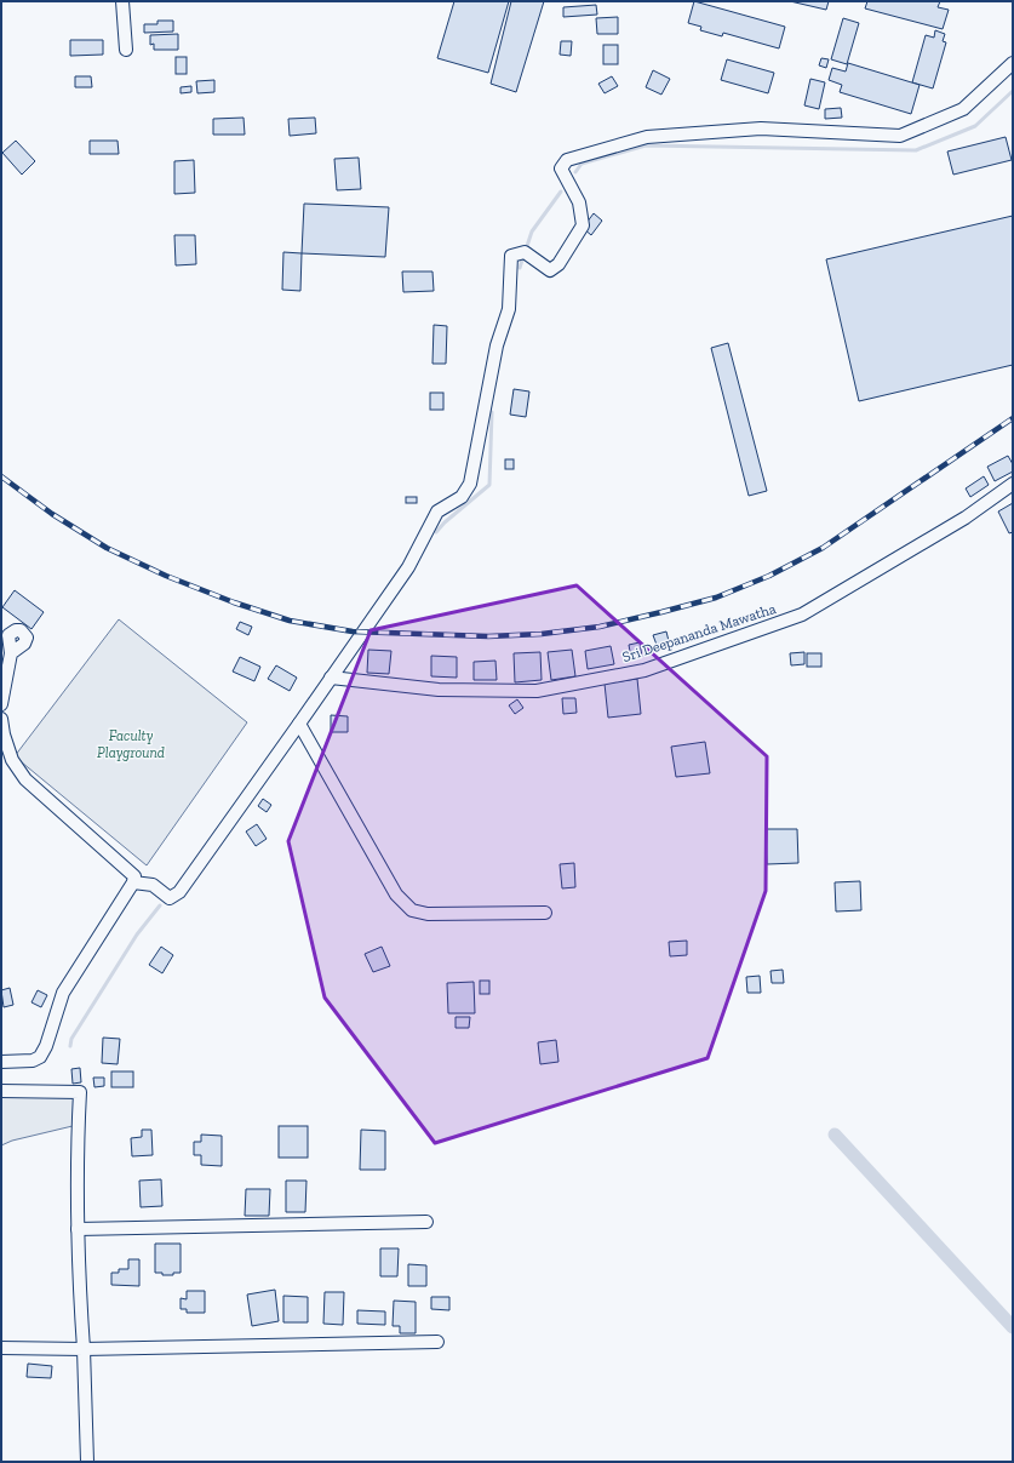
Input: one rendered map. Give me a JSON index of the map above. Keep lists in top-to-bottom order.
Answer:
{
  "streets": {
    "street": ["Sri Deepananda Mawatha"]
  },
  "parks": ["Faculty Playground"]
}
